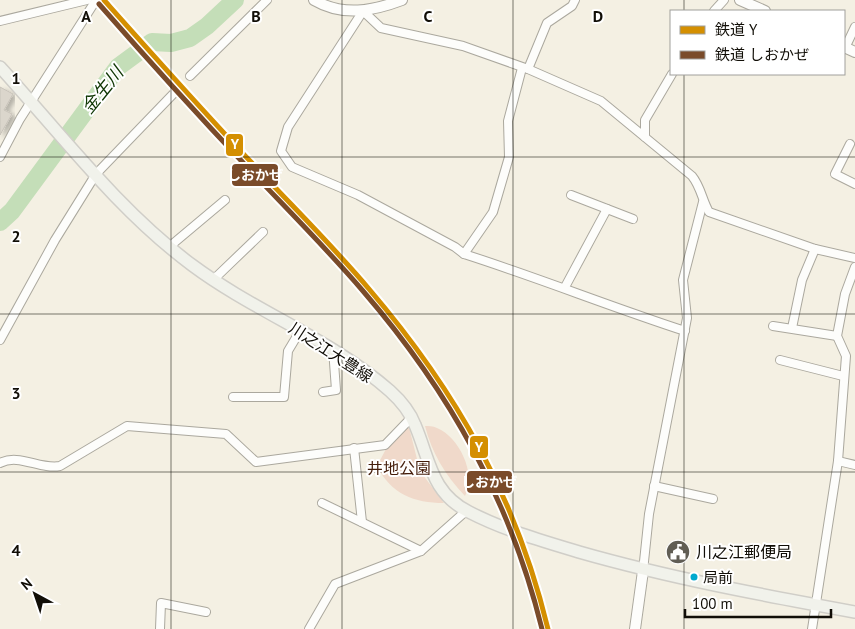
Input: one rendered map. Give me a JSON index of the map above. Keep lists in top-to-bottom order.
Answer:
{
  "streets": {
    "main road": ["川之江大豊線"]
  },
  "water": ["金生川"],
  "parks": ["井地公園"],
  "places": {
    "public building": ["川之江郵便局"],
    "other": ["局前"]
  },
  "lines": ["rail line Y", "rail line しおかぜ"],
  "legend": ["鉄道 Y", "鉄道 しおかぜ"],
  "scale_bar": "100 m",
  "north": "top left",
  "grid": {
    "columns": [
      "A",
      "B",
      "C",
      "D"
    ],
    "rows": [
      "1",
      "2",
      "3",
      "4"
    ]
  }
}
